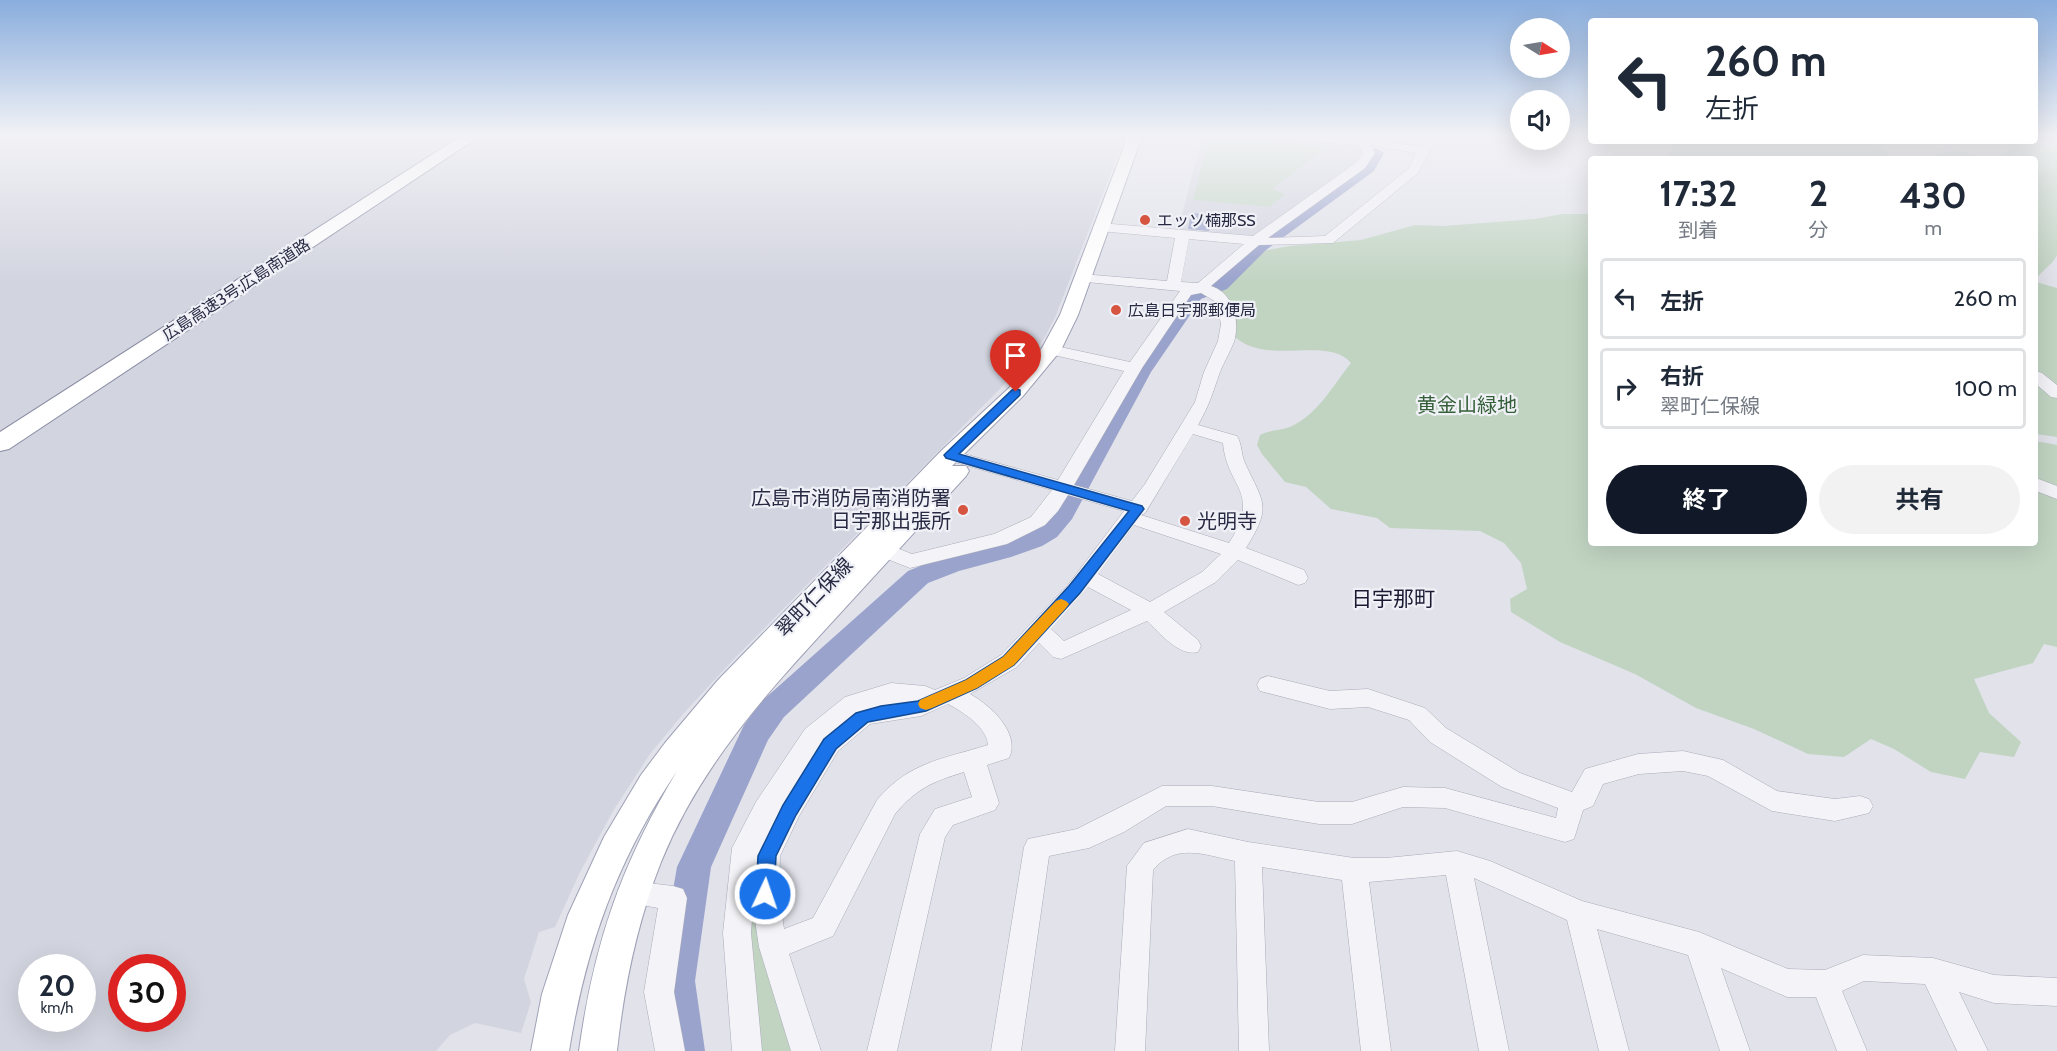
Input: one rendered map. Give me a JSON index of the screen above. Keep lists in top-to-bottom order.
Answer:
{
  "streets": {
    "highway": ["広島高速3号;広島南道路"],
    "main road": ["翠町仁保線"]
  },
  "districts": ["日宇那町"],
  "parks": ["黄金山緑地"],
  "places": [
    "エッソ楠那SS",
    "広島日宇那郵便局",
    "広島市消防局南消防署 日宇那出張所",
    "光明寺"
  ],
  "north": "right",
  "page": {
    "turn": ["260 m", "左折"],
    "eta": [
      "17:32",
      "到着",
      "2",
      "分",
      "430",
      "m"
    ],
    "list": [
      {
        "name": "左折",
        "value": "260 m"
      },
      {
        "name": "右折",
        "note": "翠町仁保線",
        "value": "100 m"
      }
    ],
    "buttons": ["終了", "共有"],
    "speed": "20 km/h",
    "limit": "30"
  }
}
